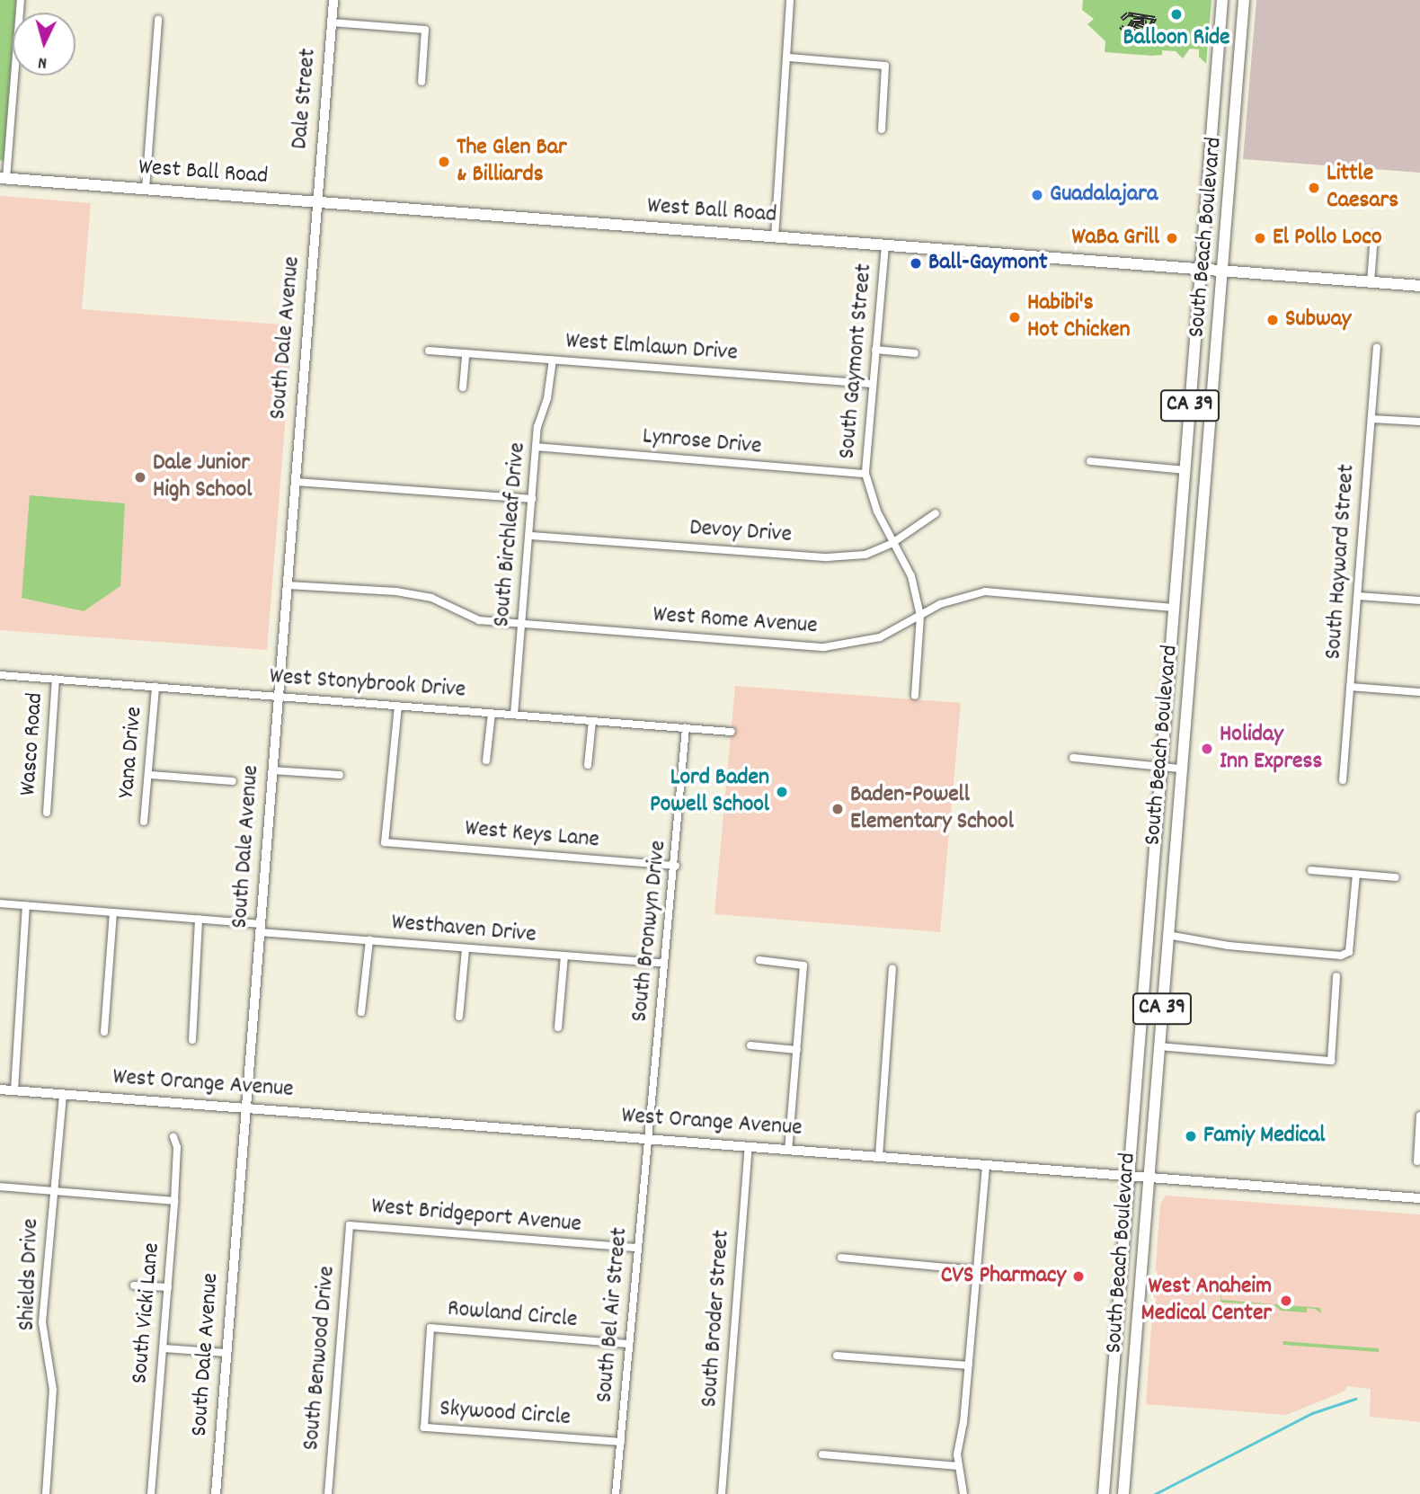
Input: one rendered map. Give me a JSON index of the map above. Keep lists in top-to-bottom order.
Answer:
{
  "streets": {
    "main road": ["West Ball Road", "South Beach Boulevard", "CA 39"],
    "street": [
      "Dale Street",
      "South Dale Avenue",
      "West Elmlawn Drive",
      "South Gaymont Street",
      "Lynrose Drive",
      "Devoy Drive",
      "South Birchleaf Drive",
      "South Hayward Street",
      "West Rome Avenue",
      "West Stonybrook Drive",
      "Wasco Road",
      "Yana Drive",
      "West Keys Lane",
      "Westhaven Drive",
      "South Bronwyn Drive",
      "West Orange Avenue",
      "West Bridgeport Avenue",
      "Shields Drive",
      "South Vicki Lane",
      "Rowland Circle",
      "South Bel Air Street",
      "South Broder Street",
      "South Benwood Drive",
      "Skywood Circle"
    ]
  },
  "crossings": [
    ["Dale Street", "West Ball Road"],
    ["Dale Street", "South Dale Avenue"],
    ["West Ball Road", "South Beach Boulevard"],
    ["West Ball Road", "South Dale Avenue"],
    ["West Ball Road", "South Gaymont Street"],
    ["South Beach Boulevard", "West Rome Avenue"],
    ["South Beach Boulevard", "West Orange Avenue"],
    ["South Dale Avenue", "West Rome Avenue"],
    ["South Dale Avenue", "West Stonybrook Drive"],
    ["South Dale Avenue", "Westhaven Drive"],
    ["South Dale Avenue", "West Orange Avenue"],
    ["West Elmlawn Drive", "South Gaymont Street"],
    ["West Elmlawn Drive", "South Birchleaf Drive"],
    ["South Gaymont Street", "Lynrose Drive"],
    ["South Gaymont Street", "Devoy Drive"],
    ["South Gaymont Street", "West Rome Avenue"],
    ["Lynrose Drive", "South Birchleaf Drive"],
    ["Devoy Drive", "South Birchleaf Drive"],
    ["South Birchleaf Drive", "West Rome Avenue"],
    ["South Birchleaf Drive", "West Stonybrook Drive"],
    ["West Stonybrook Drive", "Wasco Road"],
    ["West Stonybrook Drive", "Yana Drive"],
    ["West Stonybrook Drive", "West Keys Lane"],
    ["West Stonybrook Drive", "South Bronwyn Drive"],
    ["West Keys Lane", "South Bronwyn Drive"],
    ["Westhaven Drive", "South Bronwyn Drive"],
    ["South Bronwyn Drive", "West Orange Avenue"],
    ["South Bronwyn Drive", "South Bel Air Street"],
    ["West Orange Avenue", "Shields Drive"],
    ["West Orange Avenue", "South Bel Air Street"],
    ["West Orange Avenue", "South Broder Street"],
    ["West Bridgeport Avenue", "South Bel Air Street"],
    ["West Bridgeport Avenue", "South Benwood Drive"],
    ["Rowland Circle", "South Bel Air Street"],
    ["Rowland Circle", "Skywood Circle"],
    ["South Bel Air Street", "Skywood Circle"]
  ],
  "places": [
    "Balloon Ride",
    "The Glen Bar & Billiards",
    "Little Caesars",
    "Guadalajara",
    "WaBa Grill",
    "El Pollo Loco",
    "Ball-Gaymont",
    "Habibi's Hot Chicken",
    "Subway",
    "Dale Junior High School",
    "Holiday Inn Express",
    "Lord Baden Powell School",
    "Baden-Powell Elementary School",
    "Famiy Medical",
    "CVS Pharmacy",
    "West Anaheim Medical Center"
  ],
  "north": "bottom"
}
